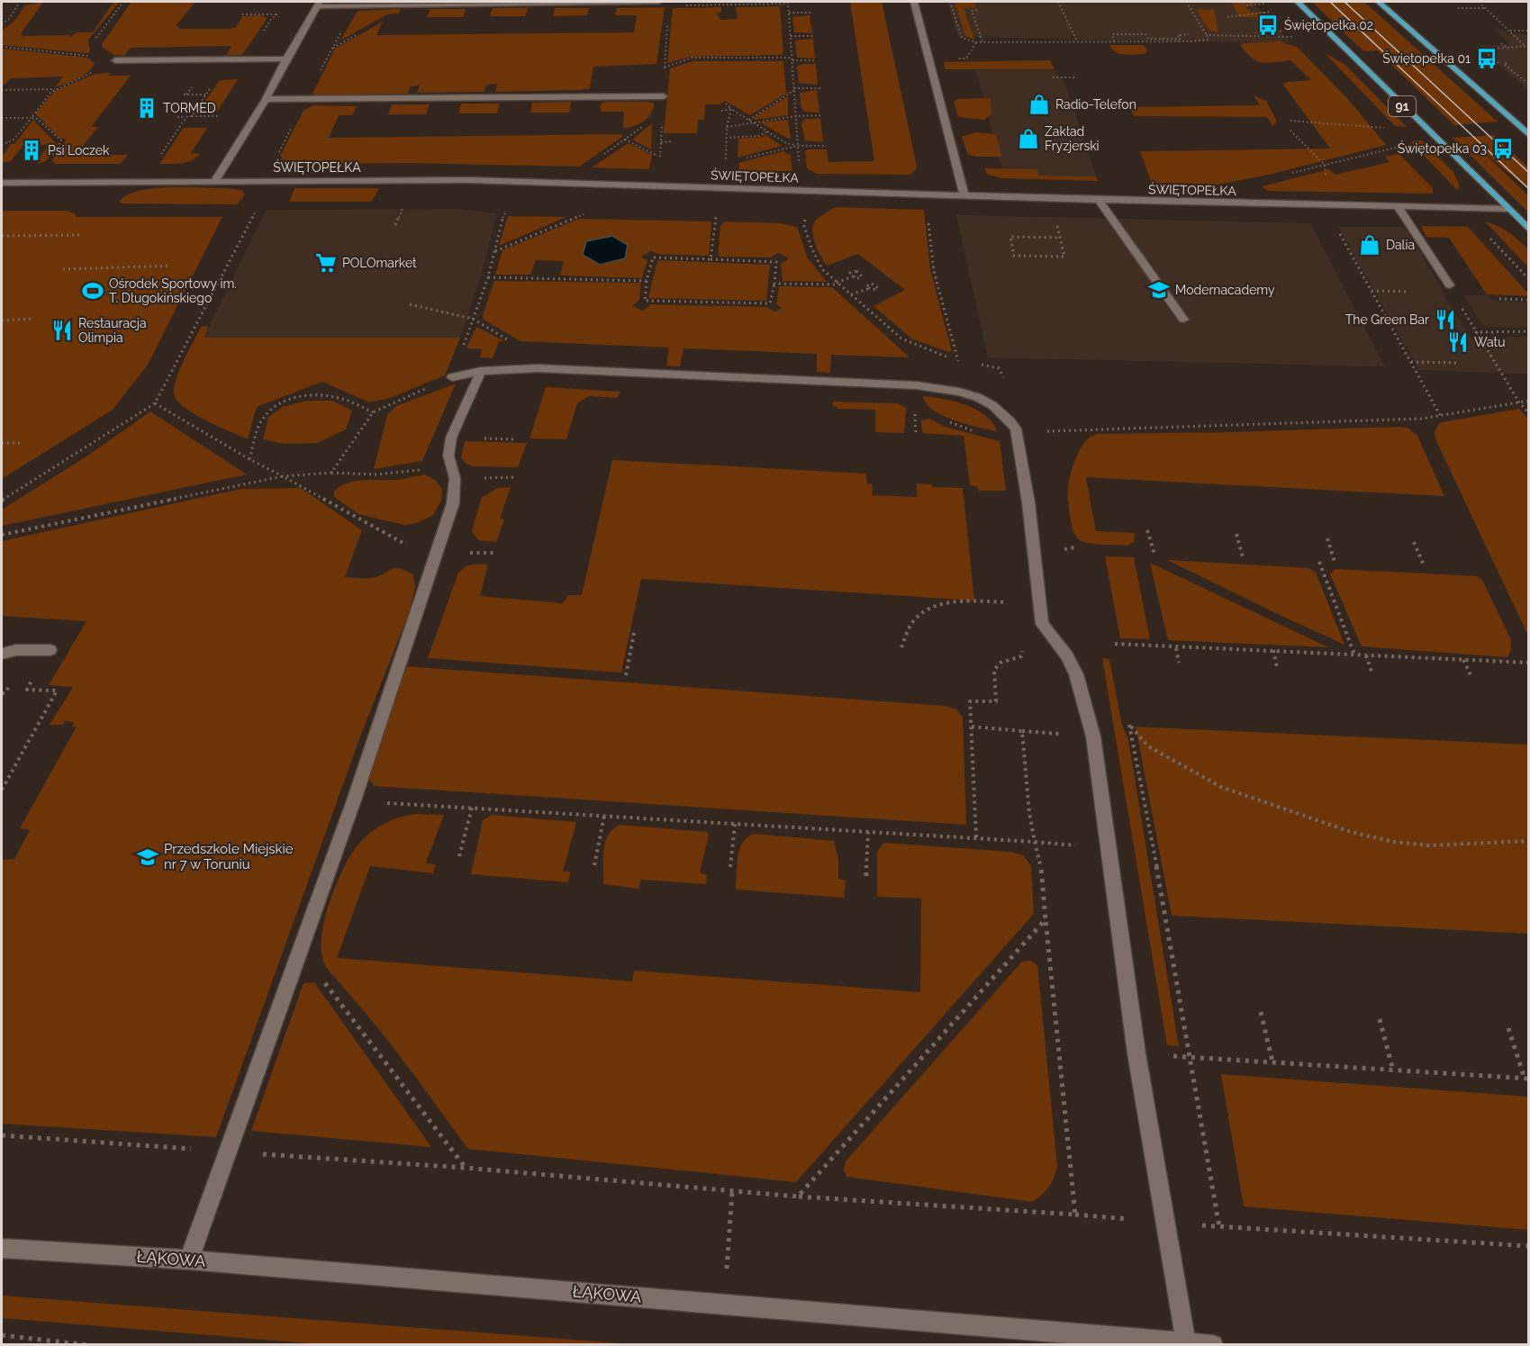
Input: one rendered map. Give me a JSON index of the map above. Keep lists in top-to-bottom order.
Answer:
{
  "streets": {
    "main road": ["91"],
    "street": ["ŚWIĘTOPEŁKA", "ŁĄKOWA"]
  },
  "crossings": [
    ["91", "ŚWIĘTOPEŁKA"]
  ],
  "places": {
    "bus stop": ["Świętopełka 02", "Świętopełka 01", "Świętopełka 03"],
    "shop": ["Radio-Telefon", "Zakład Fryzjerski", "Dalia"],
    "building": ["TORMED", "Psi Loczek"],
    "supermarket": ["POLOmarket"],
    "school or university": ["Modernacademy", "Przedszkole Miejskie nr 7 w Toruniu"],
    "sports": ["Ośrodek Sportowy im. T. Długokińskiego"],
    "restaurant": ["The Green Bar", "Restauracja Olimpia", "Watu"]
  }
}
